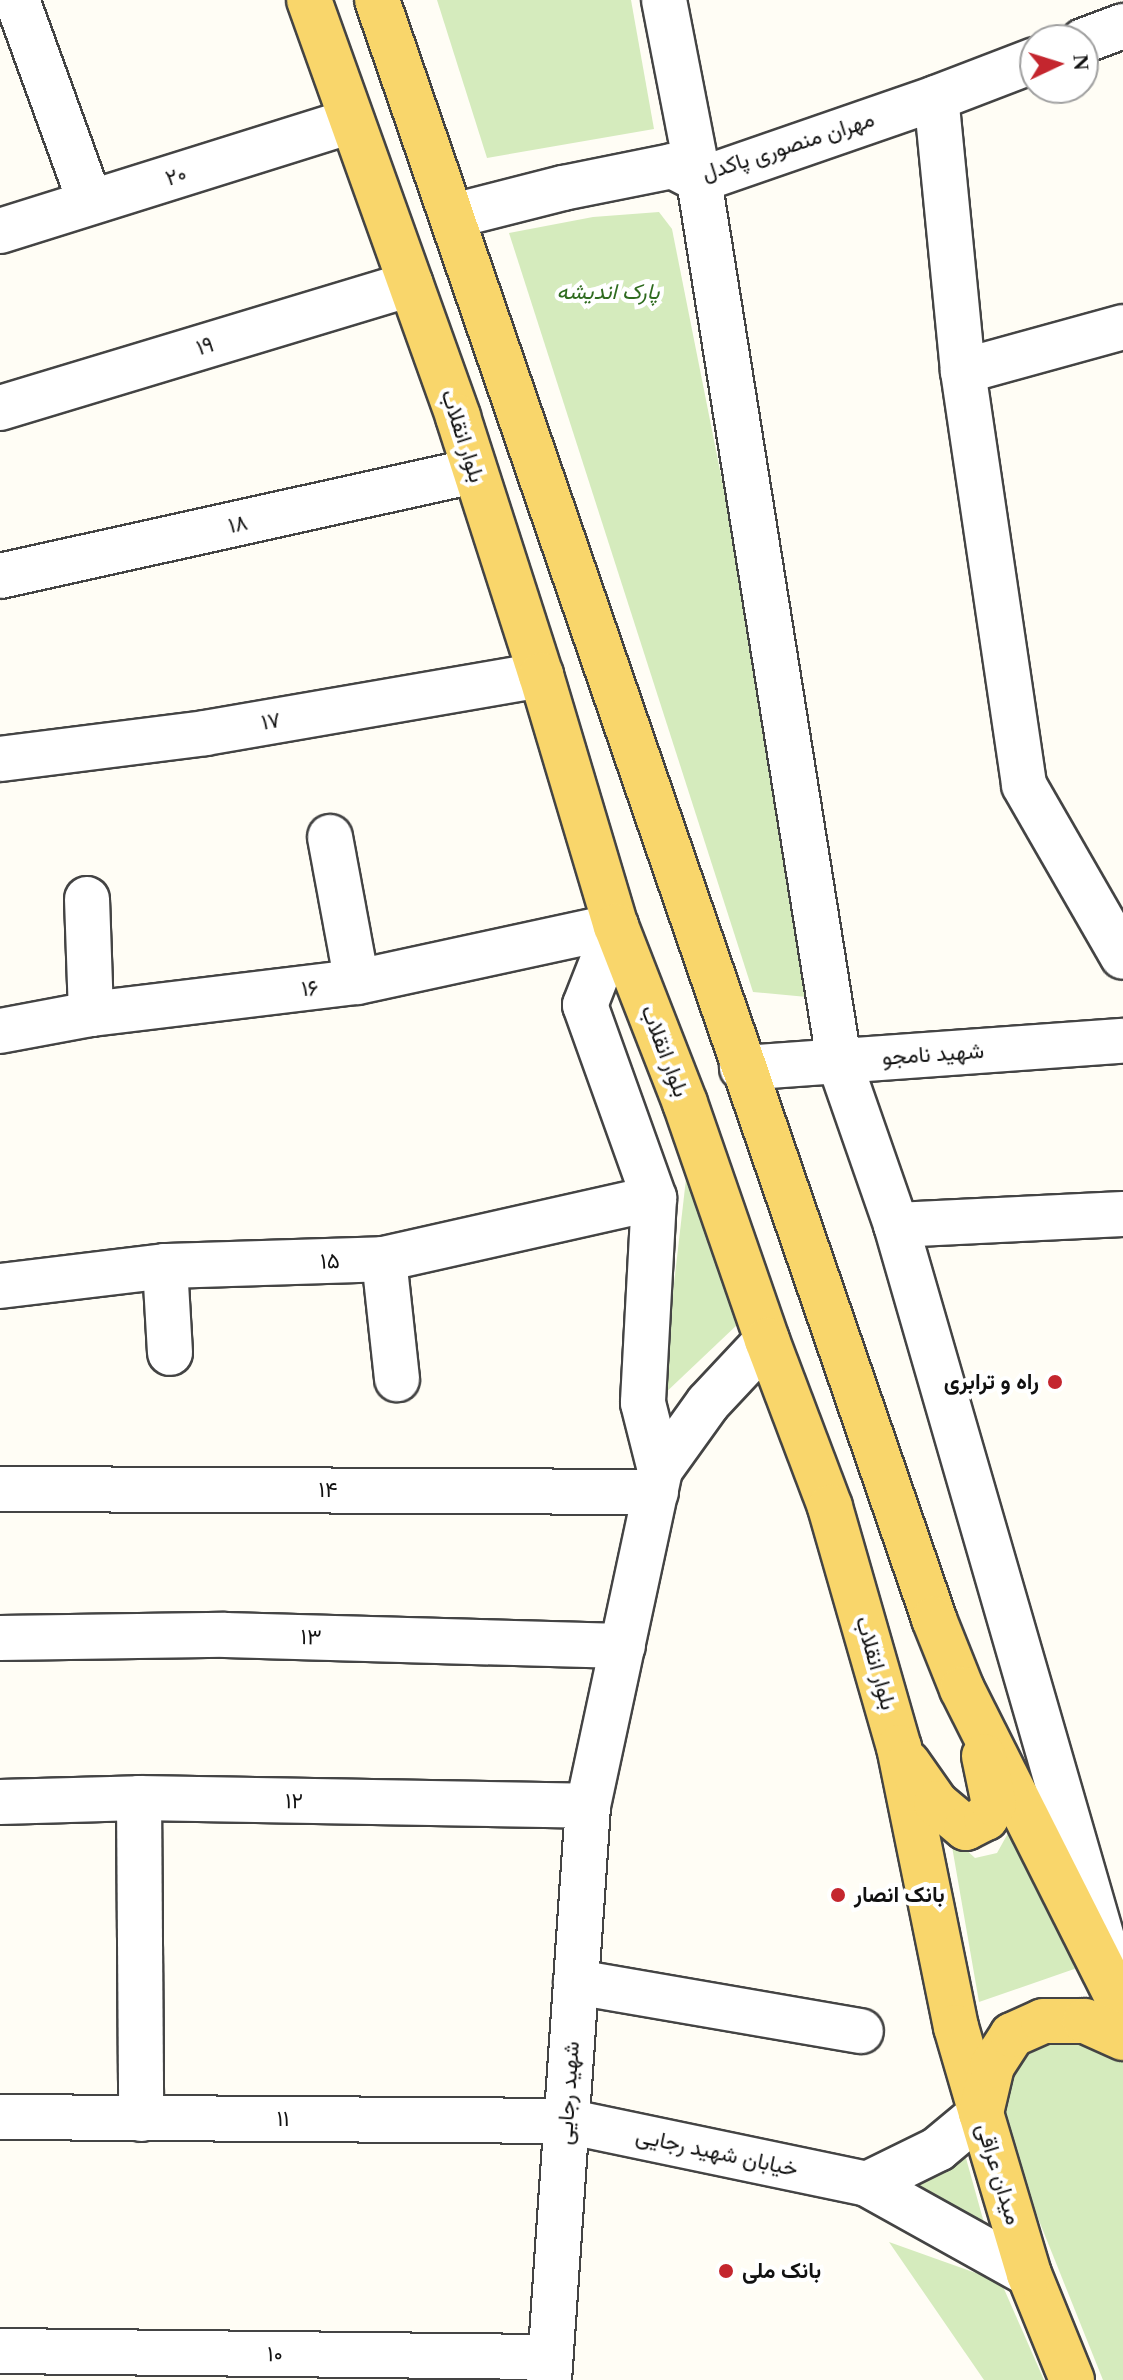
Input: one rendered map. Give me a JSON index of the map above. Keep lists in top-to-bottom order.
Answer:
{
  "streets": {
    "main road": ["بلوار انقلاب", "میدان عراقی"],
    "street": [
      "مهران منصوری پاکدل",
      "۲۰",
      "۱۹",
      "۱۸",
      "۱۷",
      "۱۶",
      "شهید نامجو",
      "۱۵",
      "۱۴",
      "۱۳",
      "۱۲",
      "شهید رجایی",
      "۱۱",
      "خیابان شهید رجایی",
      "۱۰"
    ]
  },
  "crossings": [
    ["۲۰", "بلوار انقلاب"],
    ["۱۹", "بلوار انقلاب"],
    ["بلوار انقلاب", "۱۸"],
    ["بلوار انقلاب", "۱۷"],
    ["بلوار انقلاب", "۱۶"],
    ["بلوار انقلاب", "میدان عراقی"],
    ["۱۴", "شهید رجایی"],
    ["۱۳", "شهید رجایی"],
    ["۱۲", "شهید رجایی"],
    ["شهید رجایی", "۱۱"],
    ["شهید رجایی", "خیابان شهید رجایی"],
    ["شهید رجایی", "۱۰"],
    ["۱۱", "خیابان شهید رجایی"],
    ["خیابان شهید رجایی", "میدان عراقی"]
  ],
  "parks": ["پارک اندیشه"],
  "places": ["راه و ترابری", "بانک انصار", "بانک ملی"],
  "north": "right"
}
